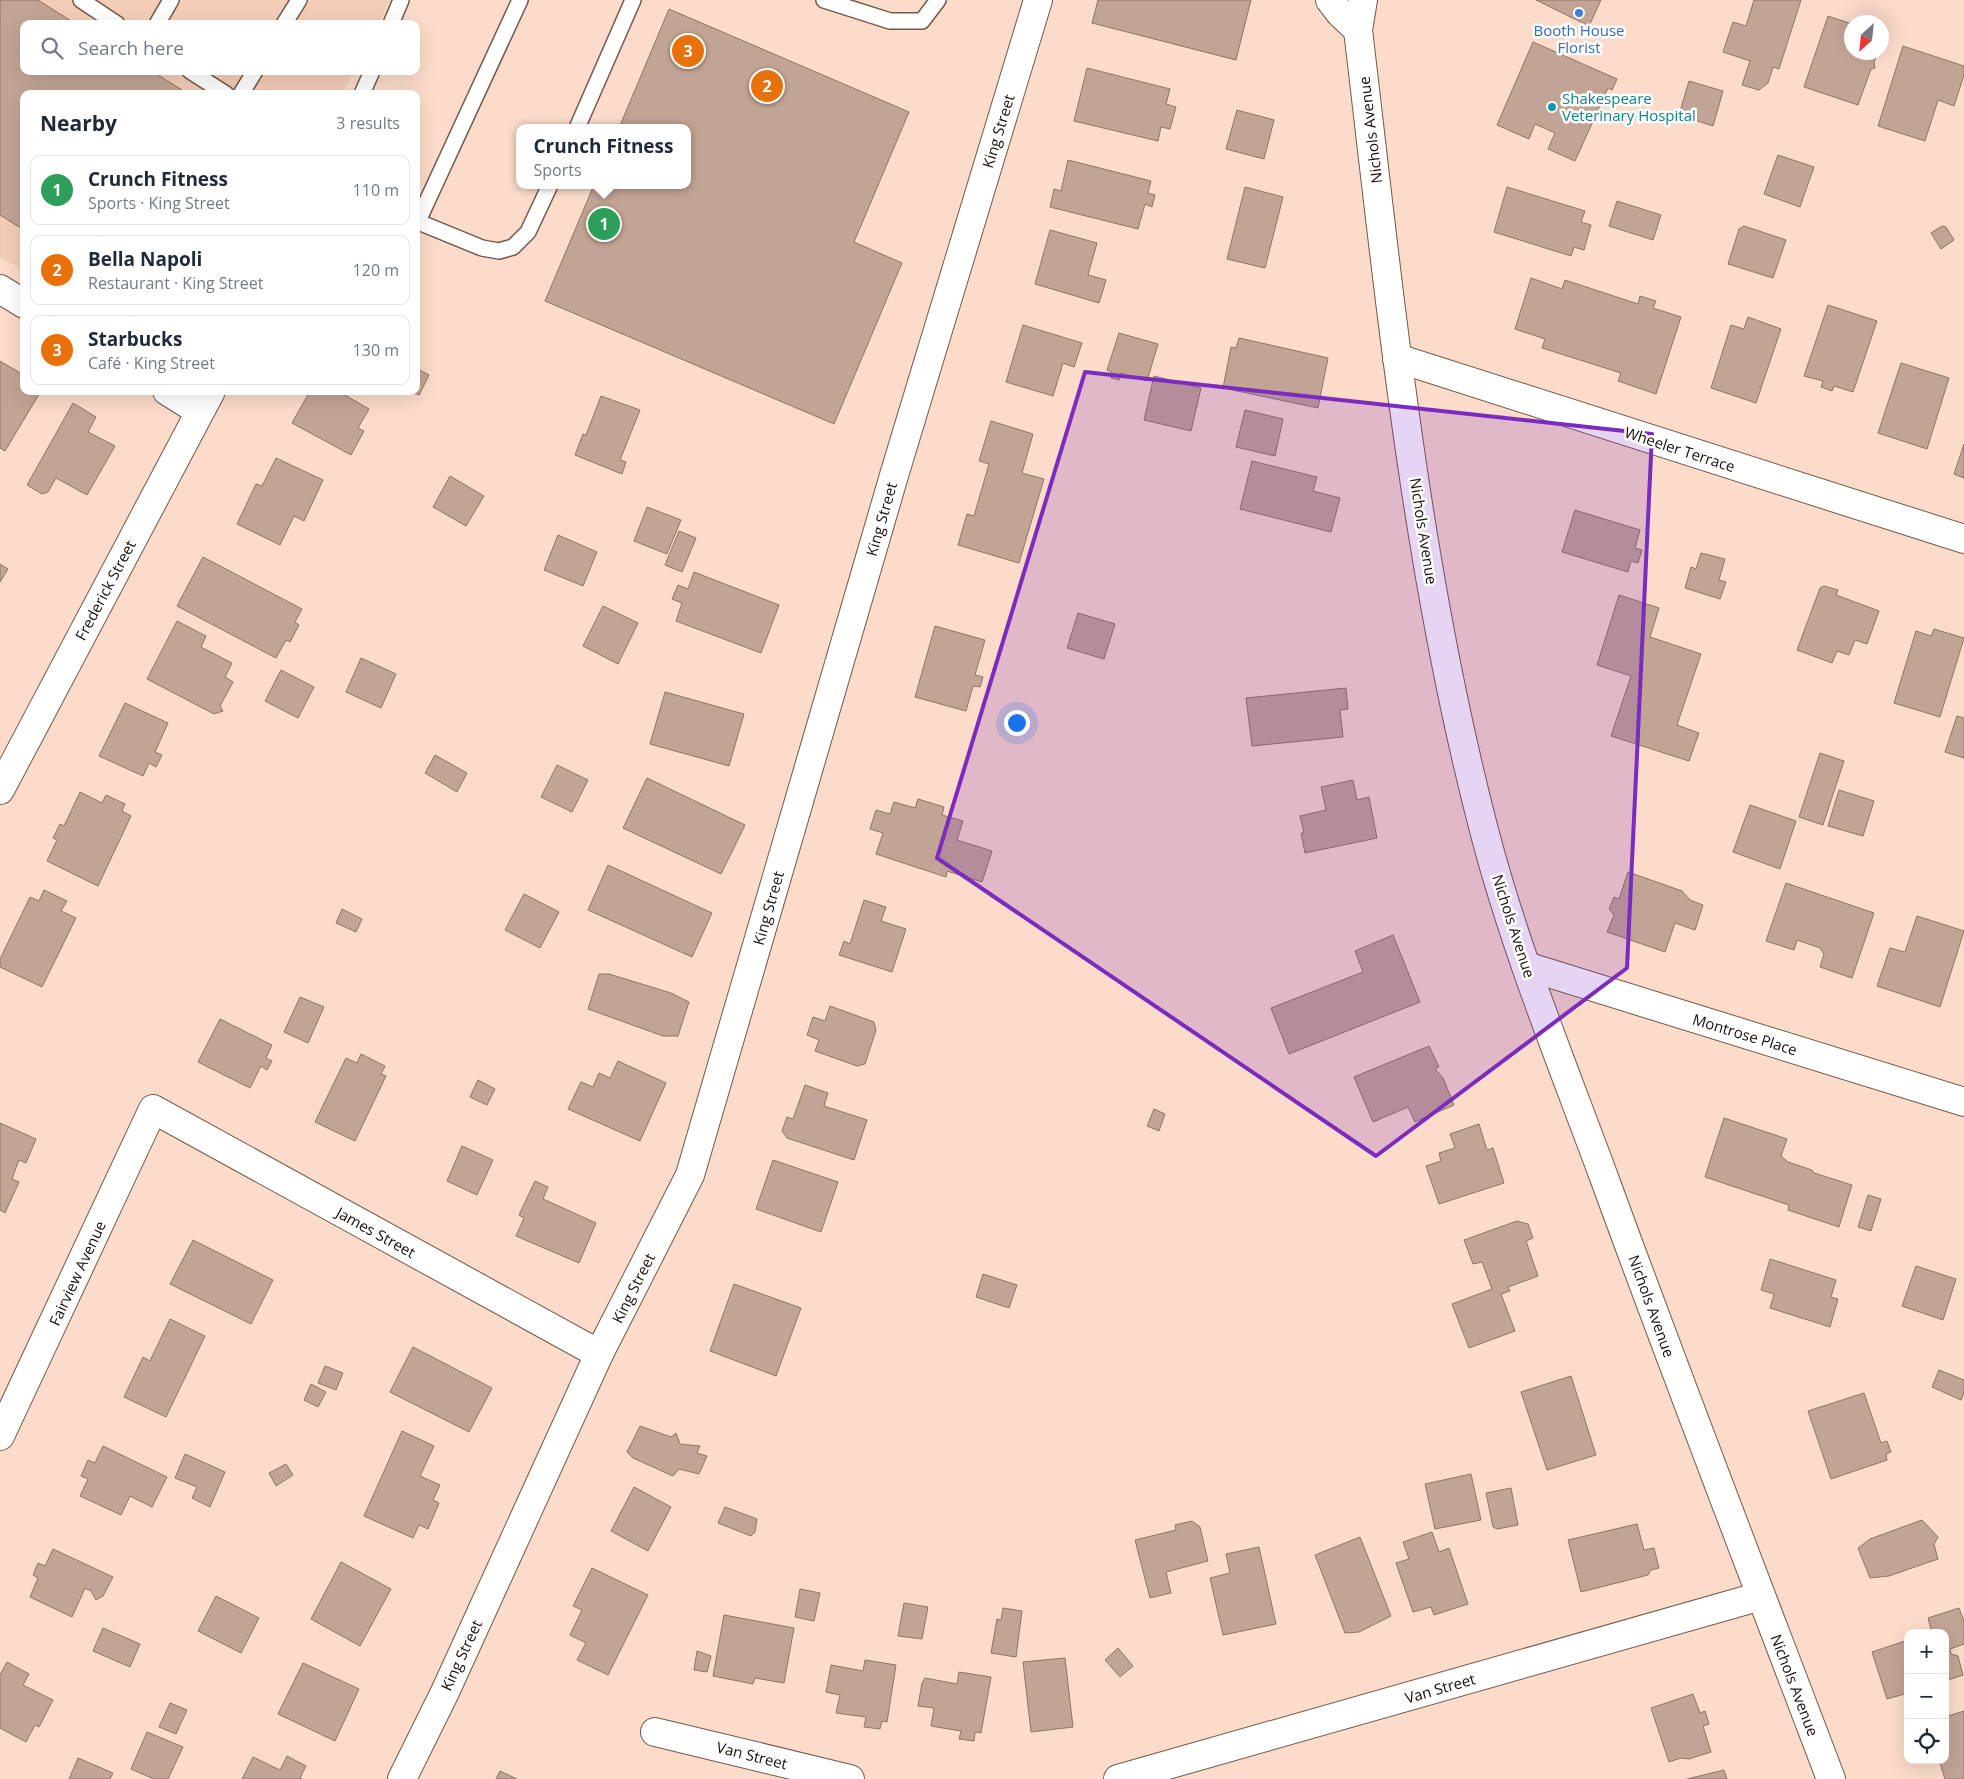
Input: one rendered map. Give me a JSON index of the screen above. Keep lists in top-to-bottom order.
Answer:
{
  "streets": {
    "street": [
      "Nichols Avenue",
      "King Street",
      "Wheeler Terrace",
      "Frederick Street",
      "Montrose Place",
      "James Street",
      "Fairview Avenue",
      "Van Street"
    ]
  },
  "crossings": [
    ["Nichols Avenue", "Wheeler Terrace"],
    ["Nichols Avenue", "Montrose Place"],
    ["Nichols Avenue", "Van Street"],
    ["King Street", "James Street"],
    ["James Street", "Fairview Avenue"]
  ],
  "places": ["Booth House Florist", "Shakespeare Veterinary Hospital"],
  "north": "bottom left",
  "page": {
    "search": "Search here",
    "pins": ["3", "2", "1"],
    "heading": ["Nearby", "3 results"],
    "popup": ["Crunch Fitness", "Sports"],
    "list": [
      {
        "mark": "1",
        "name": "Crunch Fitness",
        "note": "Sports · King Street",
        "value": "110 m"
      },
      {
        "mark": "2",
        "name": "Bella Napoli",
        "note": "Restaurant · King Street",
        "value": "120 m"
      },
      {
        "mark": "3",
        "name": "Starbucks",
        "note": "Café · King Street",
        "value": "130 m"
      }
    ],
    "map_buttons": ["+", "−"]
  }
}
